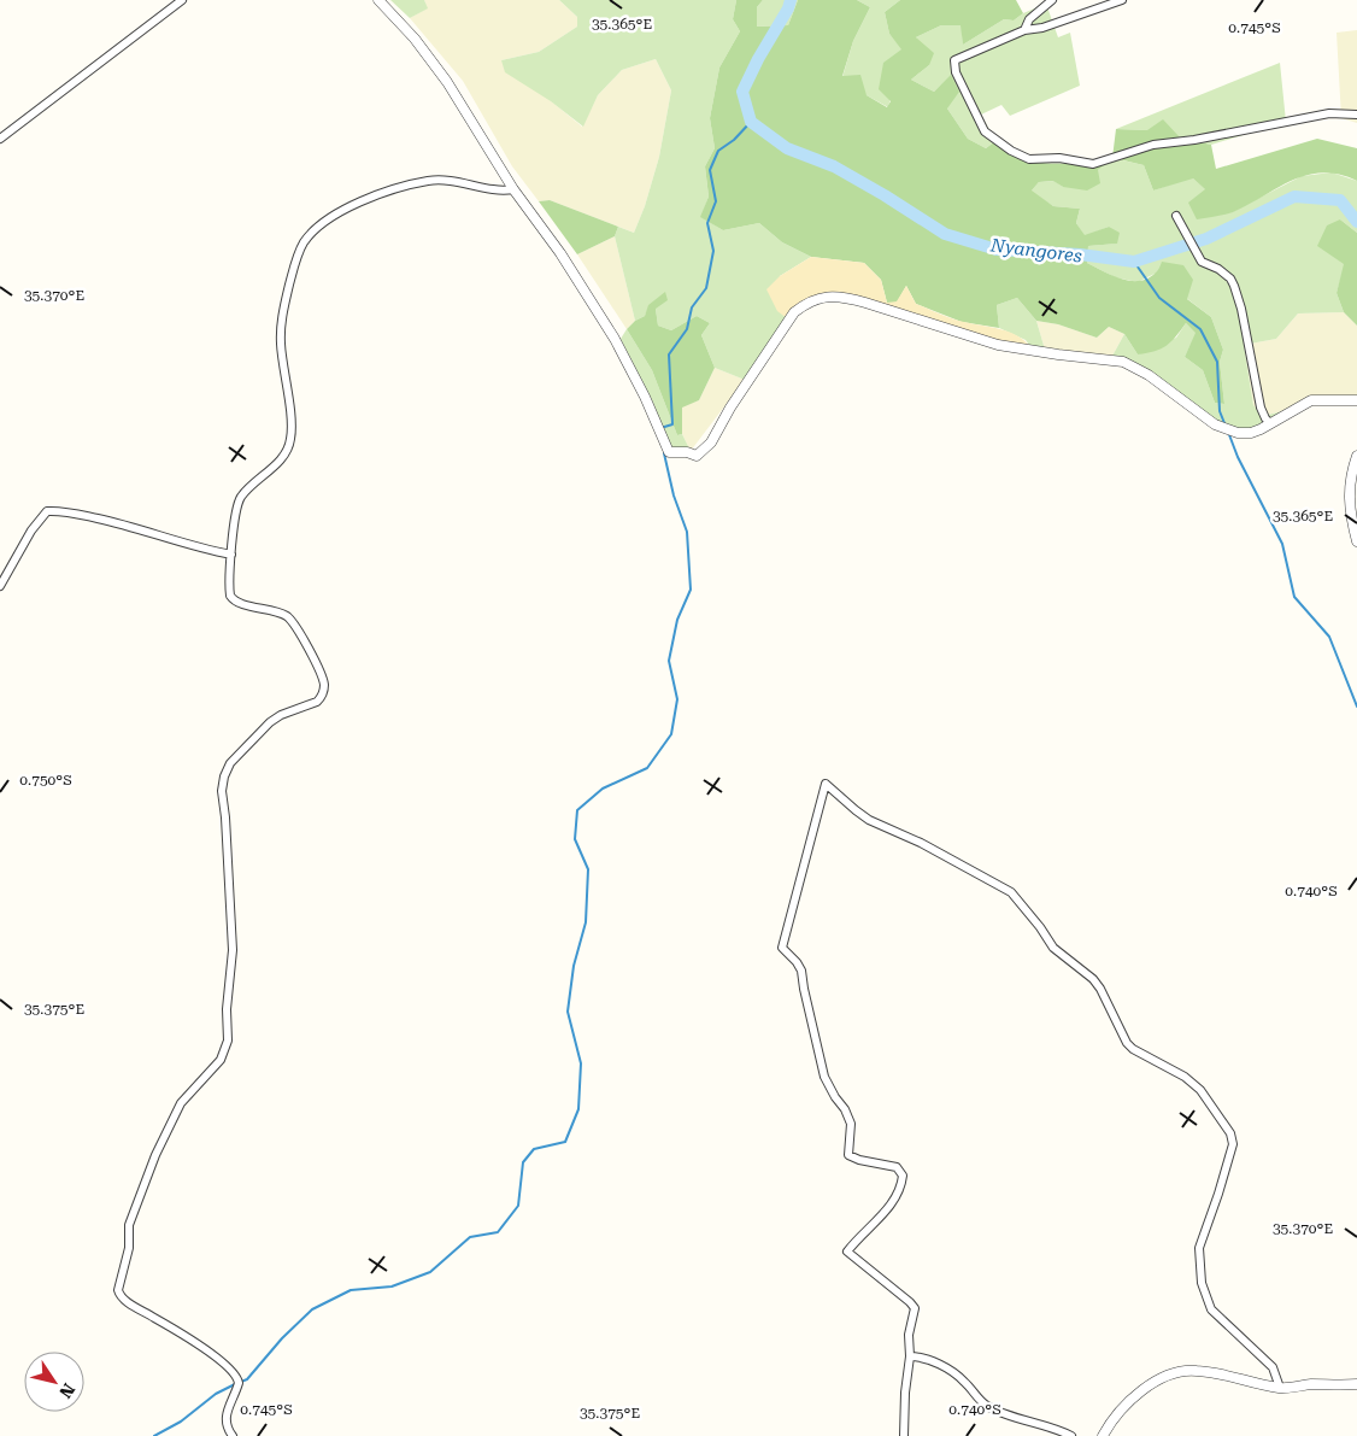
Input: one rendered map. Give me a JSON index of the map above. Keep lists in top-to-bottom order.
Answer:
{
  "water": ["Nyangores"],
  "north": "bottom right",
  "coordinates": [
    "35.365°E",
    "0.745°S",
    "35.370°E",
    "0.750°S",
    "0.740°S",
    "35.375°E"
  ]
}
